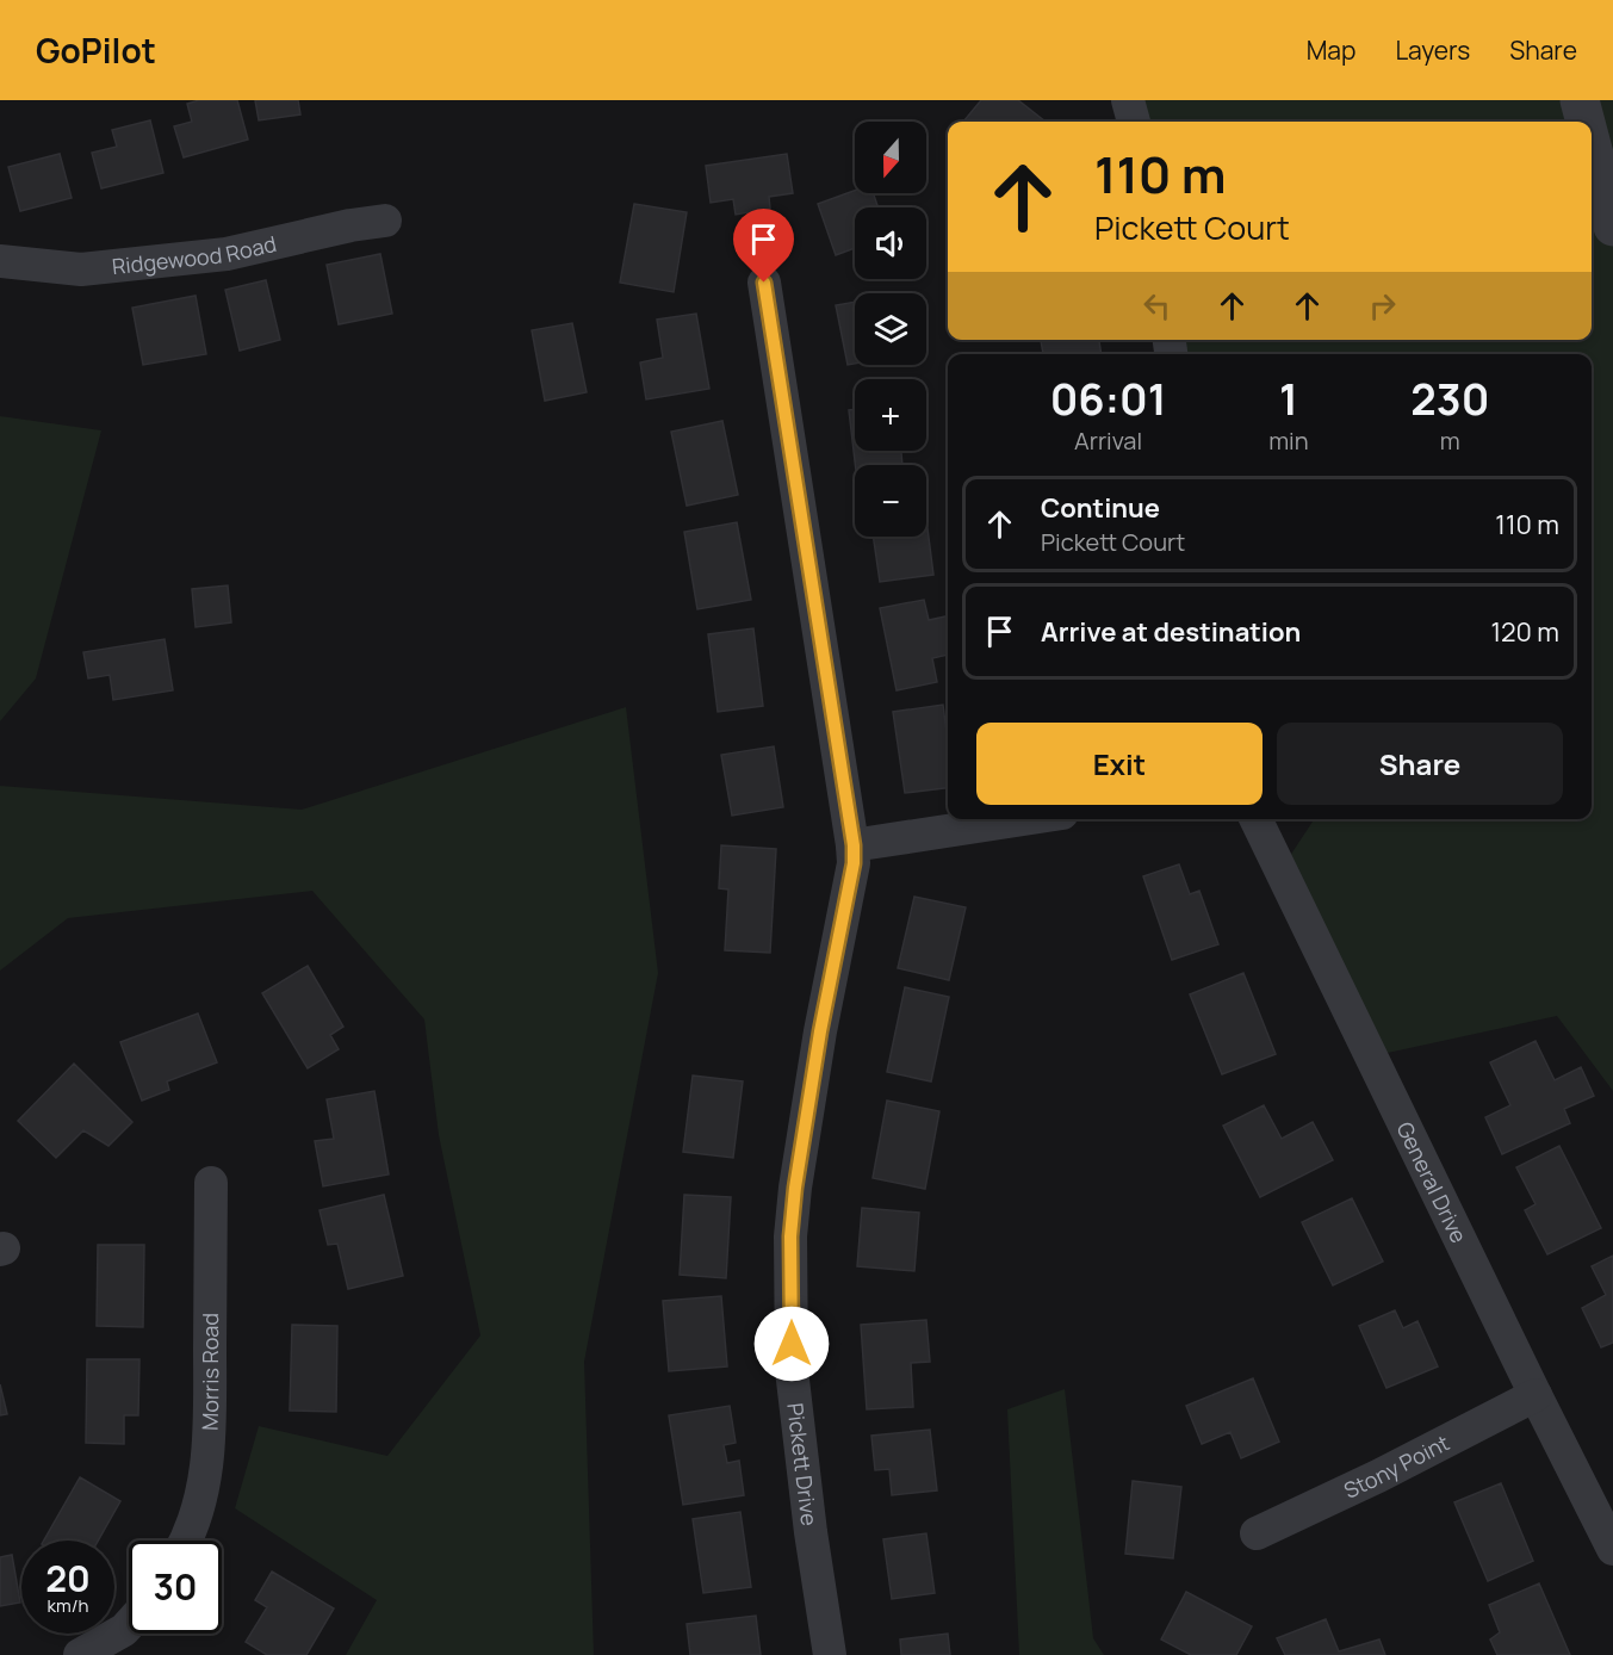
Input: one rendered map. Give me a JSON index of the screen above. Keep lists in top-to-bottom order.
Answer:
{
  "streets": {
    "street": [
      "Ridgewood Road",
      "General Drive",
      "Morris Road",
      "Pickett Drive",
      "Stony Point"
    ]
  },
  "crossings": [
    ["General Drive", "Stony Point"]
  ],
  "north": "bottom",
  "page": {
    "header": "GoPilot",
    "nav": ["Map", "Layers", "Share"],
    "map_buttons": ["+", "−"],
    "turn": ["110 m", "Pickett Court"],
    "eta": [
      "06:01",
      "Arrival",
      "1",
      "min",
      "230",
      "m"
    ],
    "list": [
      {
        "name": "Continue",
        "note": "Pickett Court",
        "value": "110 m"
      },
      {
        "name": "Arrive at destination",
        "value": "120 m"
      }
    ],
    "buttons": ["Exit", "Share"],
    "speed": "20 km/h",
    "limit": "30"
  }
}
